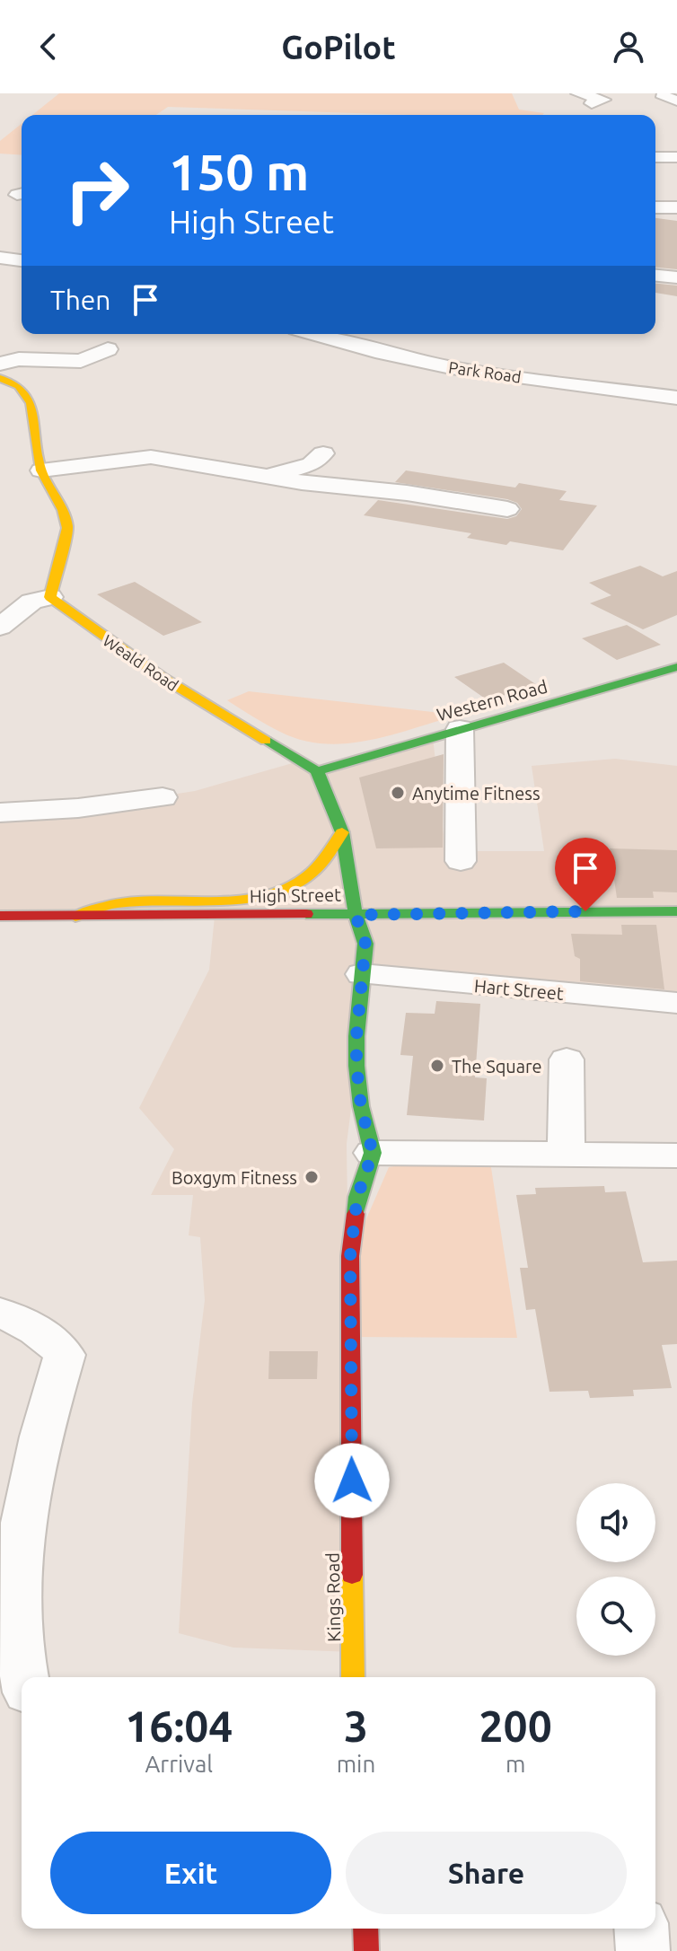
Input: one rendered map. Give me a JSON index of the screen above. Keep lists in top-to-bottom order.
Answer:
{
  "streets": {
    "street": [
      "Park Road",
      "Weald Road",
      "Western Road",
      "High Street",
      "Hart Street",
      "Kings Road"
    ]
  },
  "crossings": [
    ["Weald Road", "Western Road"]
  ],
  "places": ["Anytime Fitness", "The Square", "Boxgym Fitness"],
  "page": {
    "header": "GoPilot",
    "turn": ["150 m", "High Street"],
    "then": "Then",
    "eta": [
      "16:04",
      "Arrival",
      "3",
      "min",
      "200",
      "m"
    ],
    "buttons": ["Exit", "Share"]
  }
}
